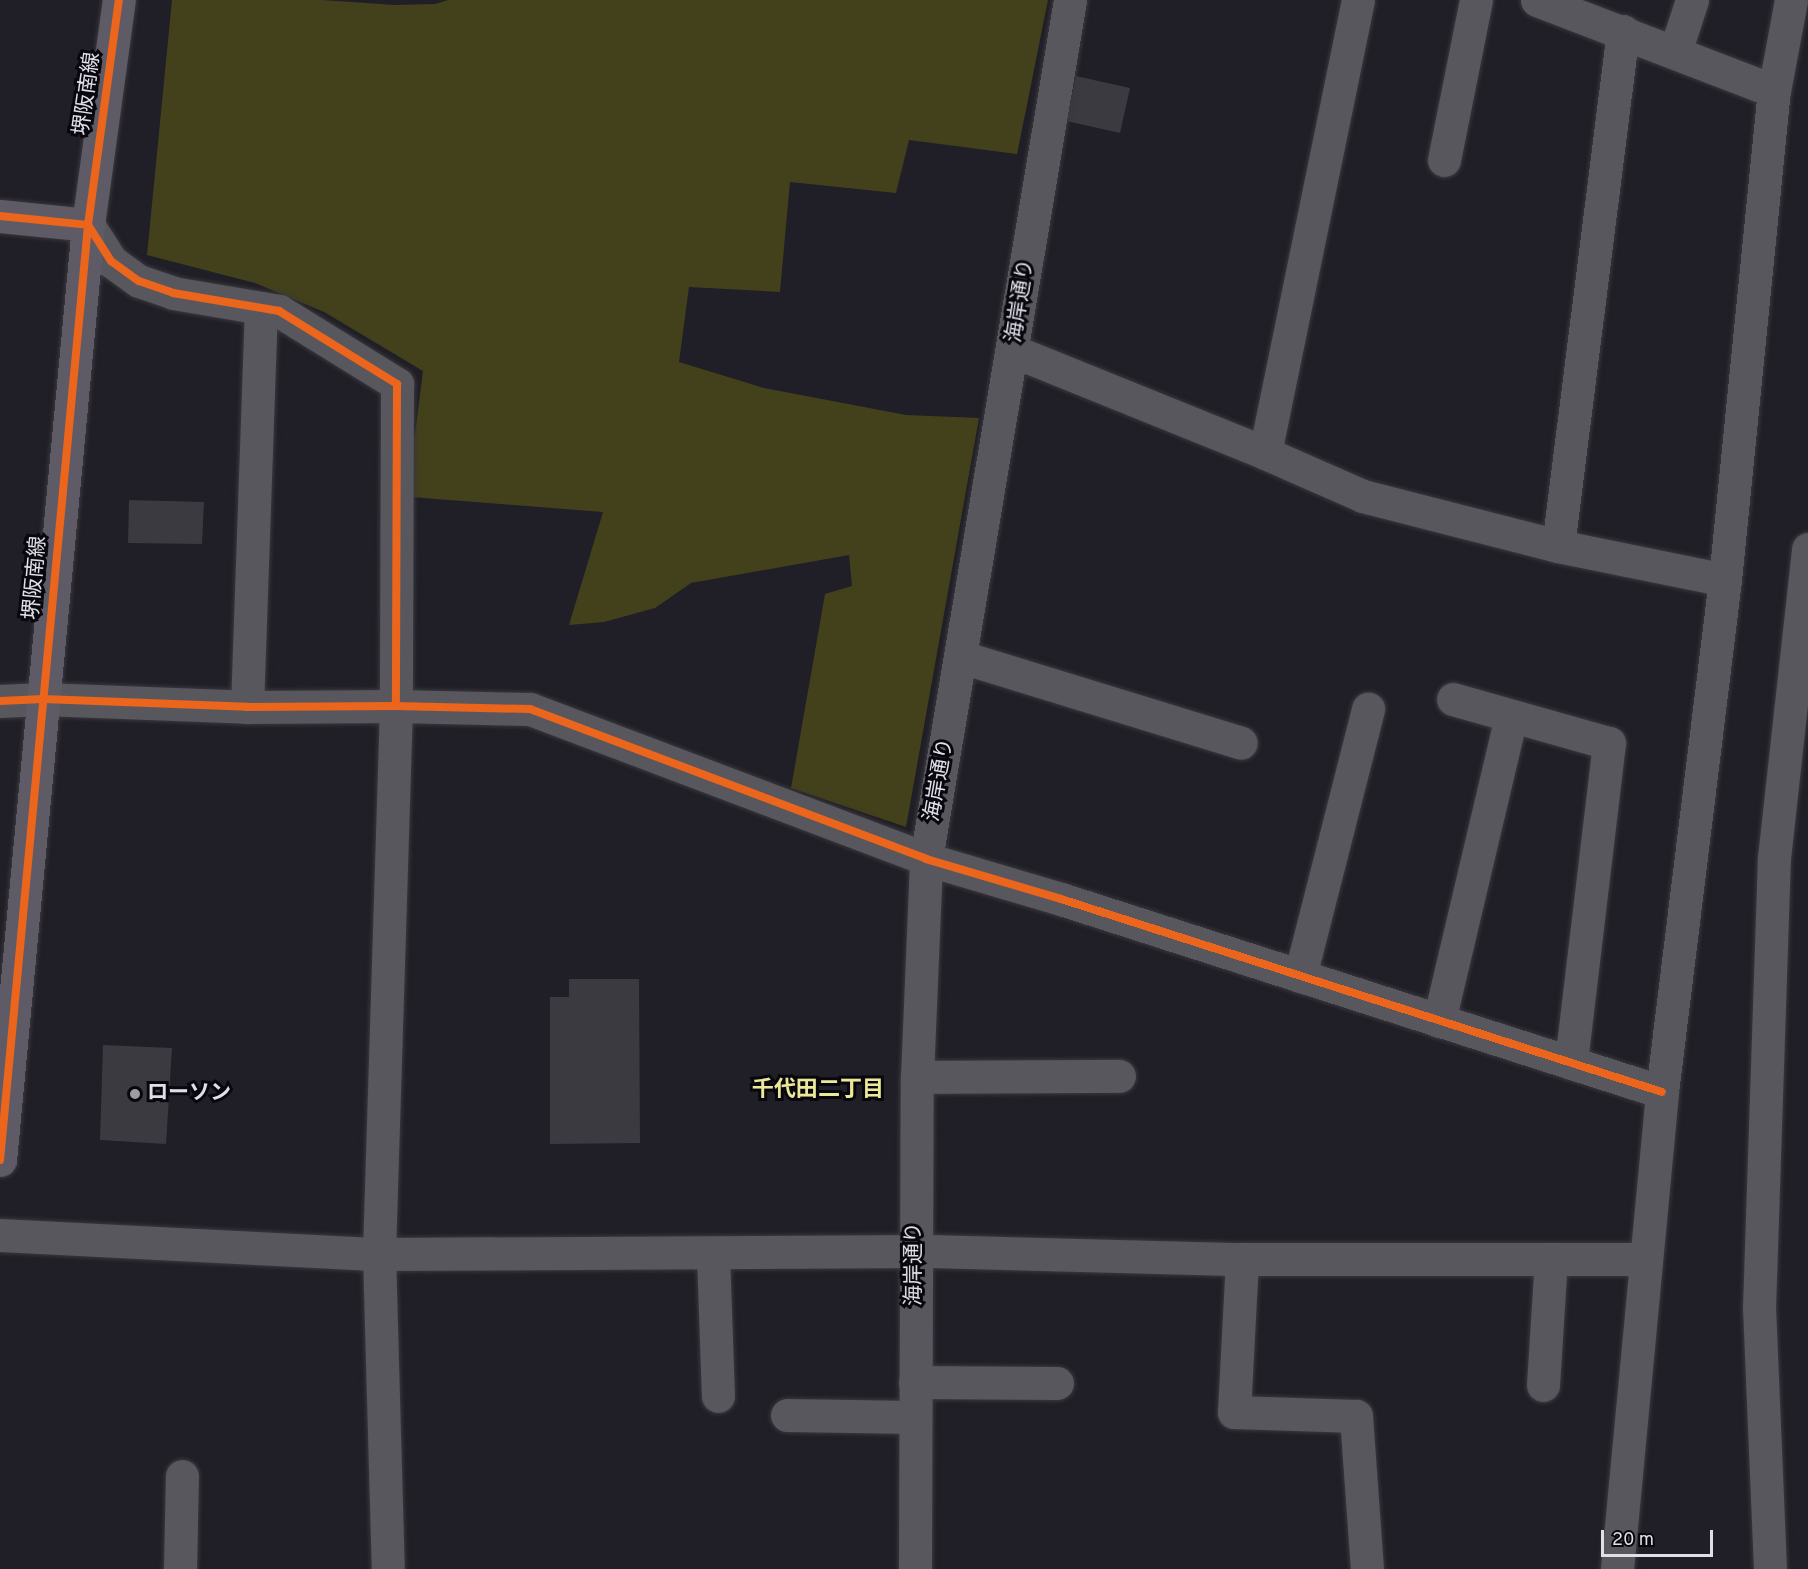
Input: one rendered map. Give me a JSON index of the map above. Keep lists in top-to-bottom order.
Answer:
{
  "streets": {
    "main road": ["堺阪南線"],
    "street": ["海岸通り"]
  },
  "districts": ["千代田二丁目"],
  "places": ["ローソン"],
  "scale_bar": "20 m"
}
